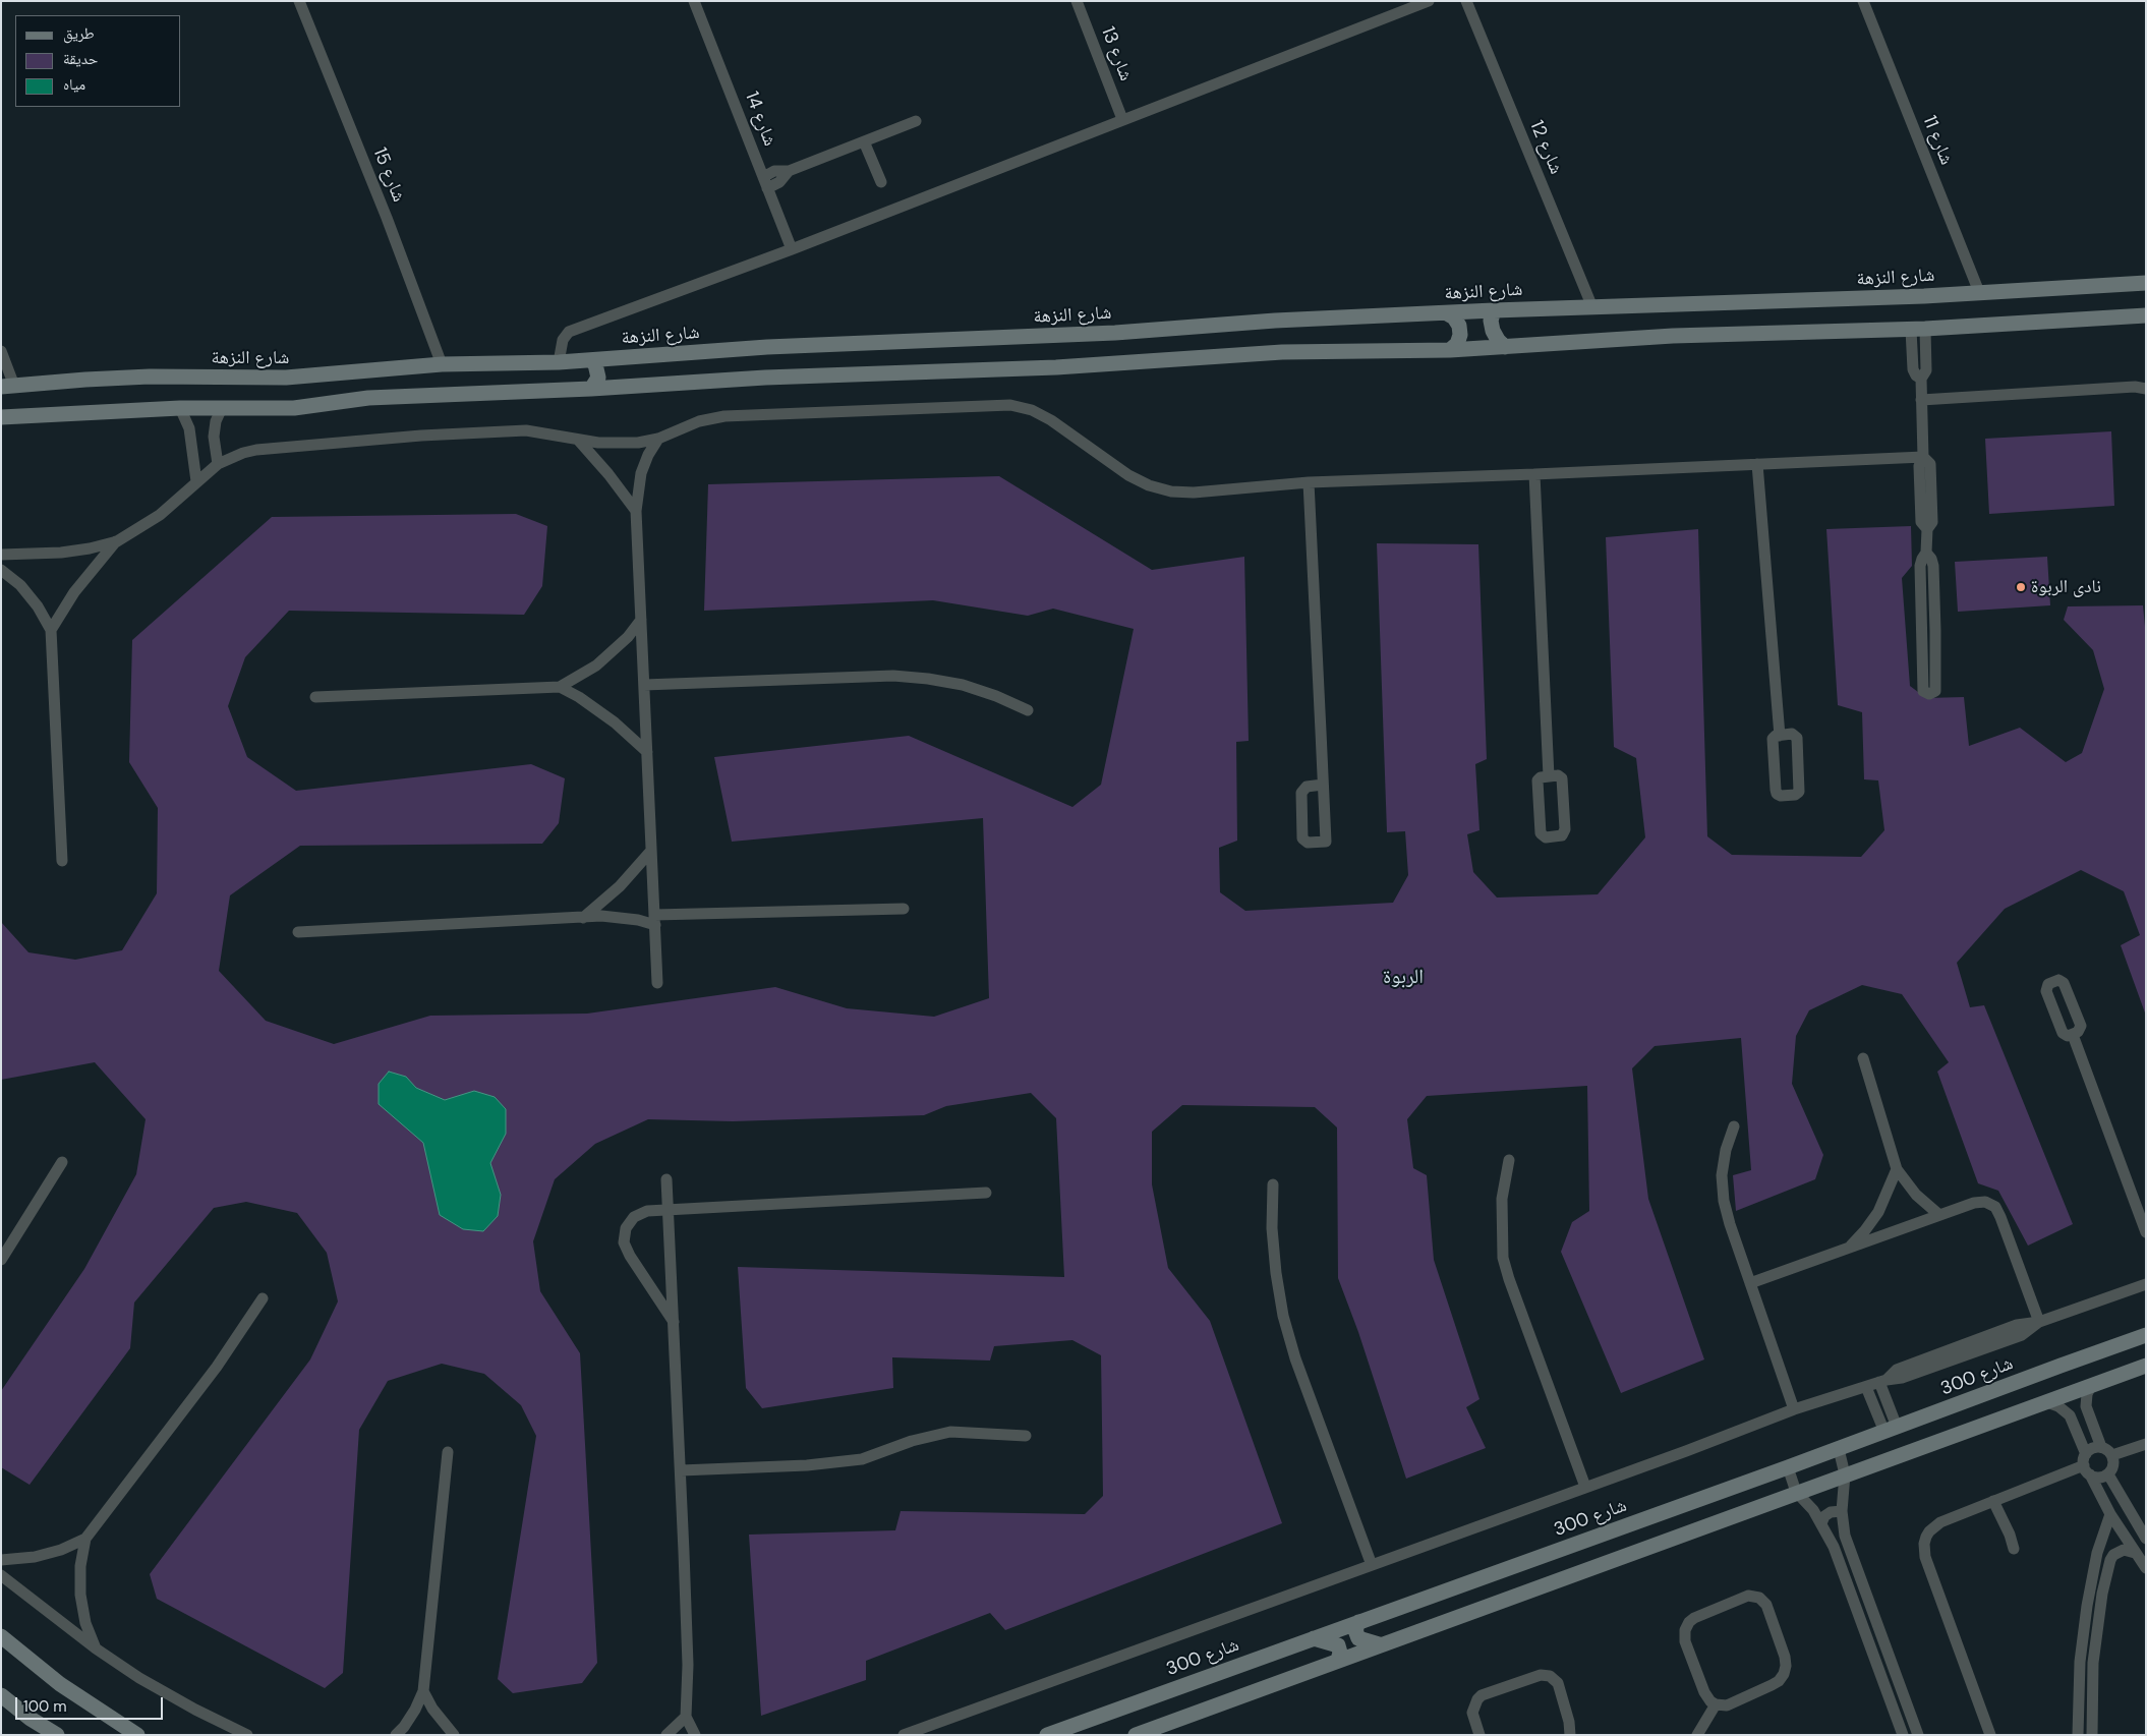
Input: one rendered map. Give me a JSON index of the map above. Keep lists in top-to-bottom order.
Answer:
{
  "streets": {
    "main road": ["شارع النزهة", "شارع 300"],
    "street": [
      "شارع 13",
      "شارع 14",
      "شارع 11",
      "شارع 12",
      "شارع 15"
    ]
  },
  "crossings": [
    ["شارع 11", "شارع النزهة"],
    ["شارع 12", "شارع النزهة"],
    ["شارع 15", "شارع النزهة"]
  ],
  "districts": ["الربوة"],
  "places": ["نادى الربوة"],
  "legend": ["طريق", "حديقة", "مياه"],
  "scale_bar": "100 m"
}
